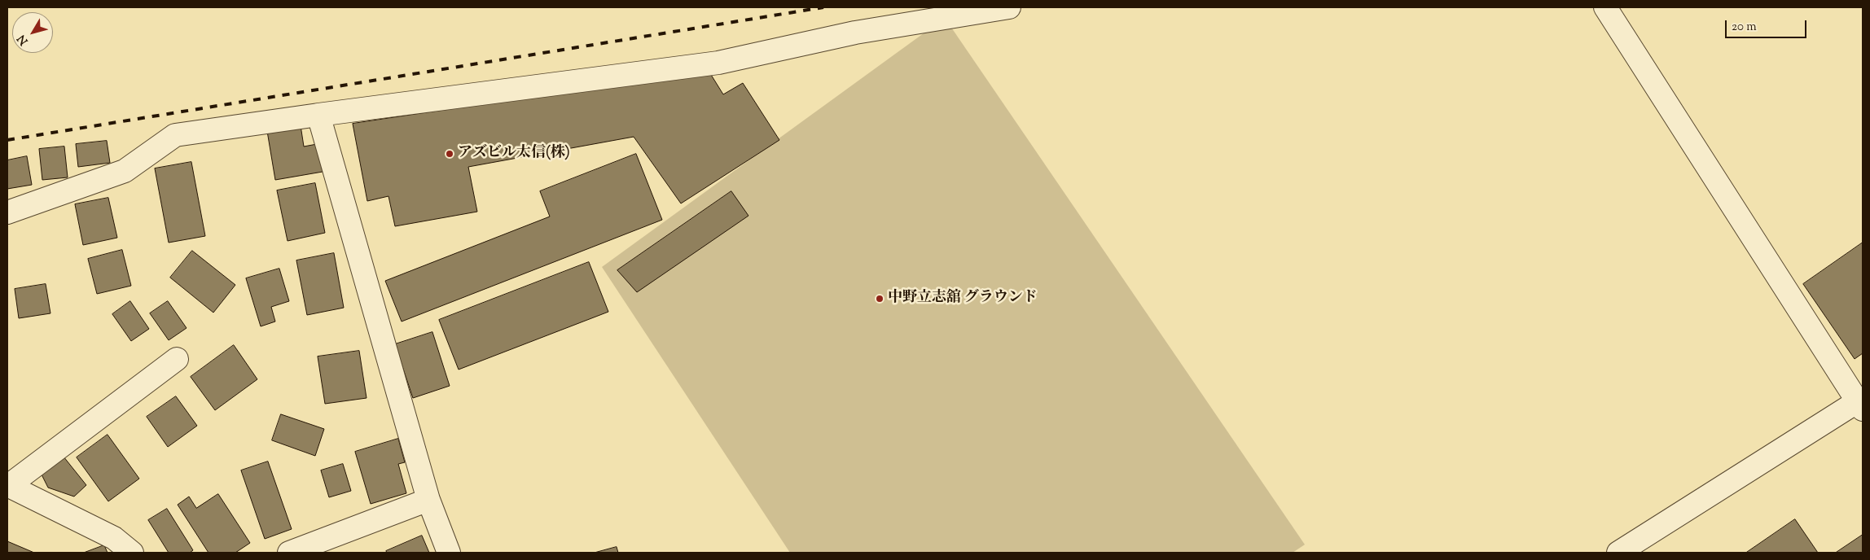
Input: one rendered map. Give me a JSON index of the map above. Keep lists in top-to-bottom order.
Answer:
{
  "places": ["アズビル太信(株)", "中野立志舘 グラウンド"],
  "scale_bar": "20 m",
  "north": "bottom left"
}
